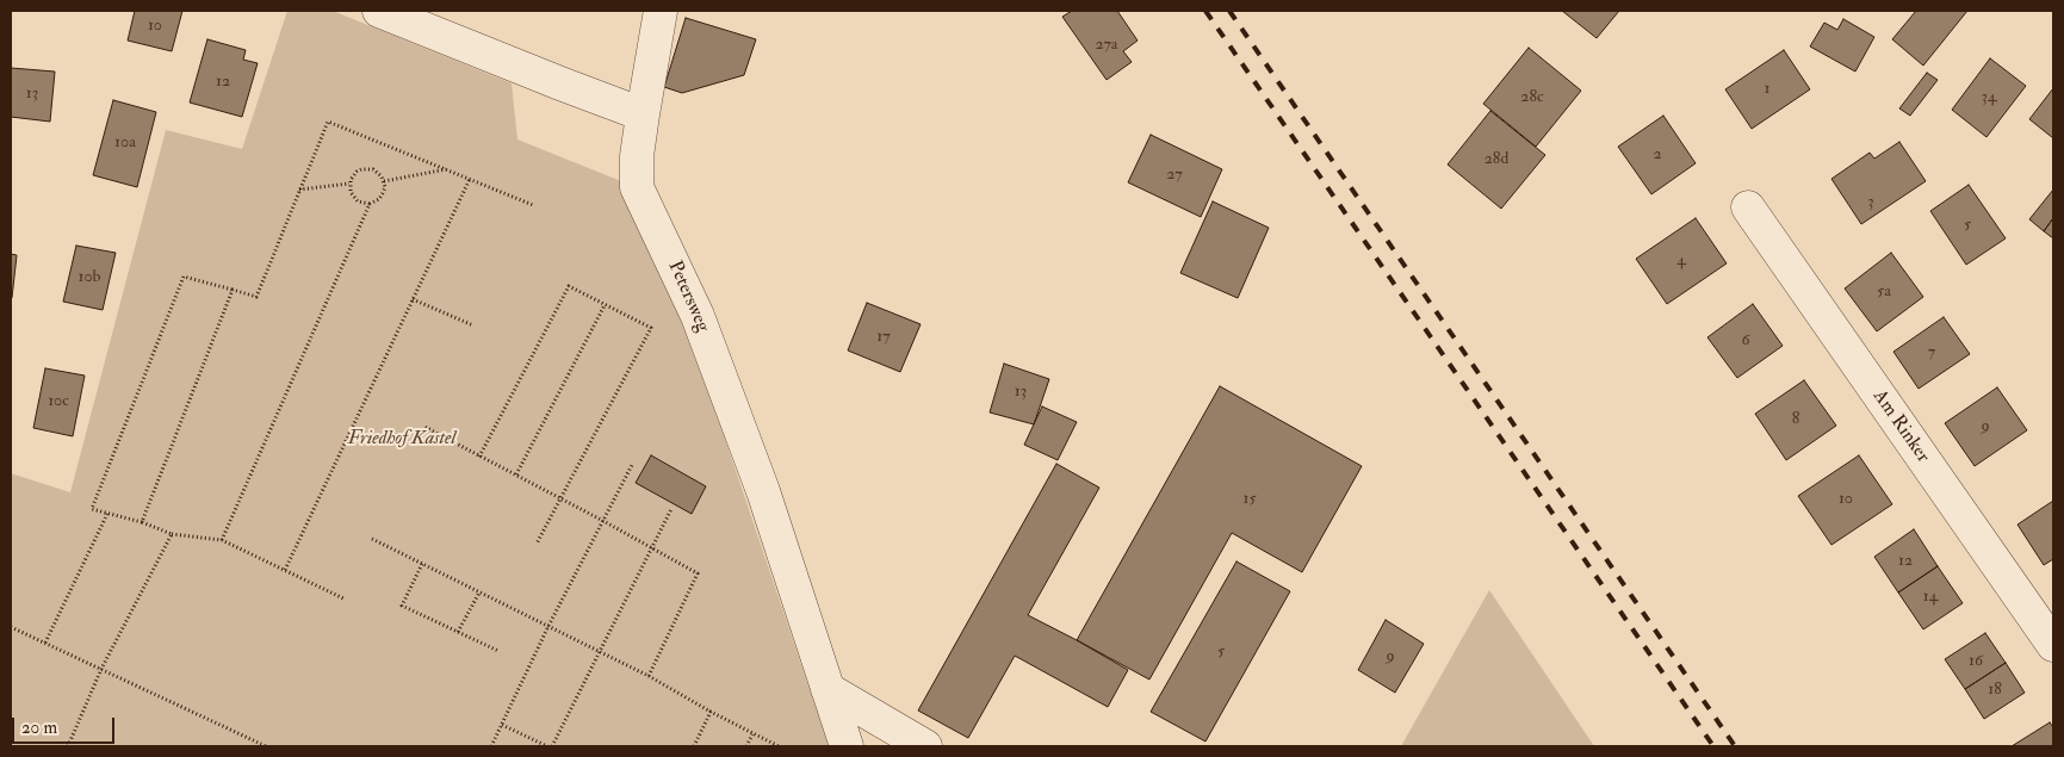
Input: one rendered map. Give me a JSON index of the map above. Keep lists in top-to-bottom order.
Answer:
{
  "streets": {
    "street": ["Petersweg", "Am Rinker"]
  },
  "parks": ["Friedhof Kastel"],
  "house_numbers": [
    "10",
    "27a",
    "12",
    "1",
    "13",
    "28c",
    "34",
    "10a",
    "2",
    "28d",
    "27",
    "3",
    "5",
    "4",
    "10b",
    "5a",
    "17",
    "6",
    "7",
    "13",
    "10c",
    "8",
    "9",
    "15",
    "10",
    "12",
    "14",
    "5",
    "9",
    "16",
    "18"
  ],
  "scale_bar": "20 m"
}
